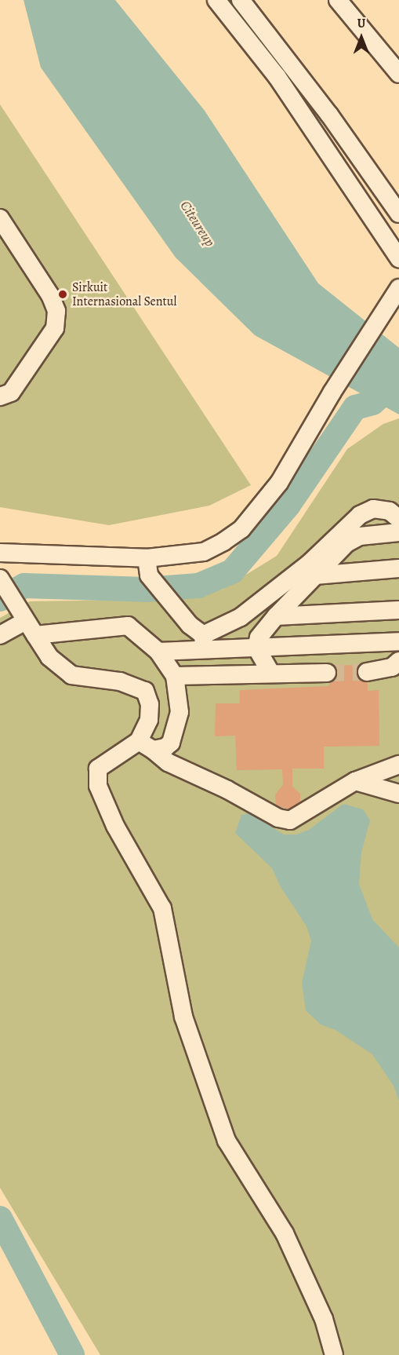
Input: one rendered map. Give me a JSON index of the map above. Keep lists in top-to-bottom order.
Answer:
{
  "water": ["Citeureup"],
  "places": ["Sirkuit Internasional Sentul"],
  "north": "top"
}
